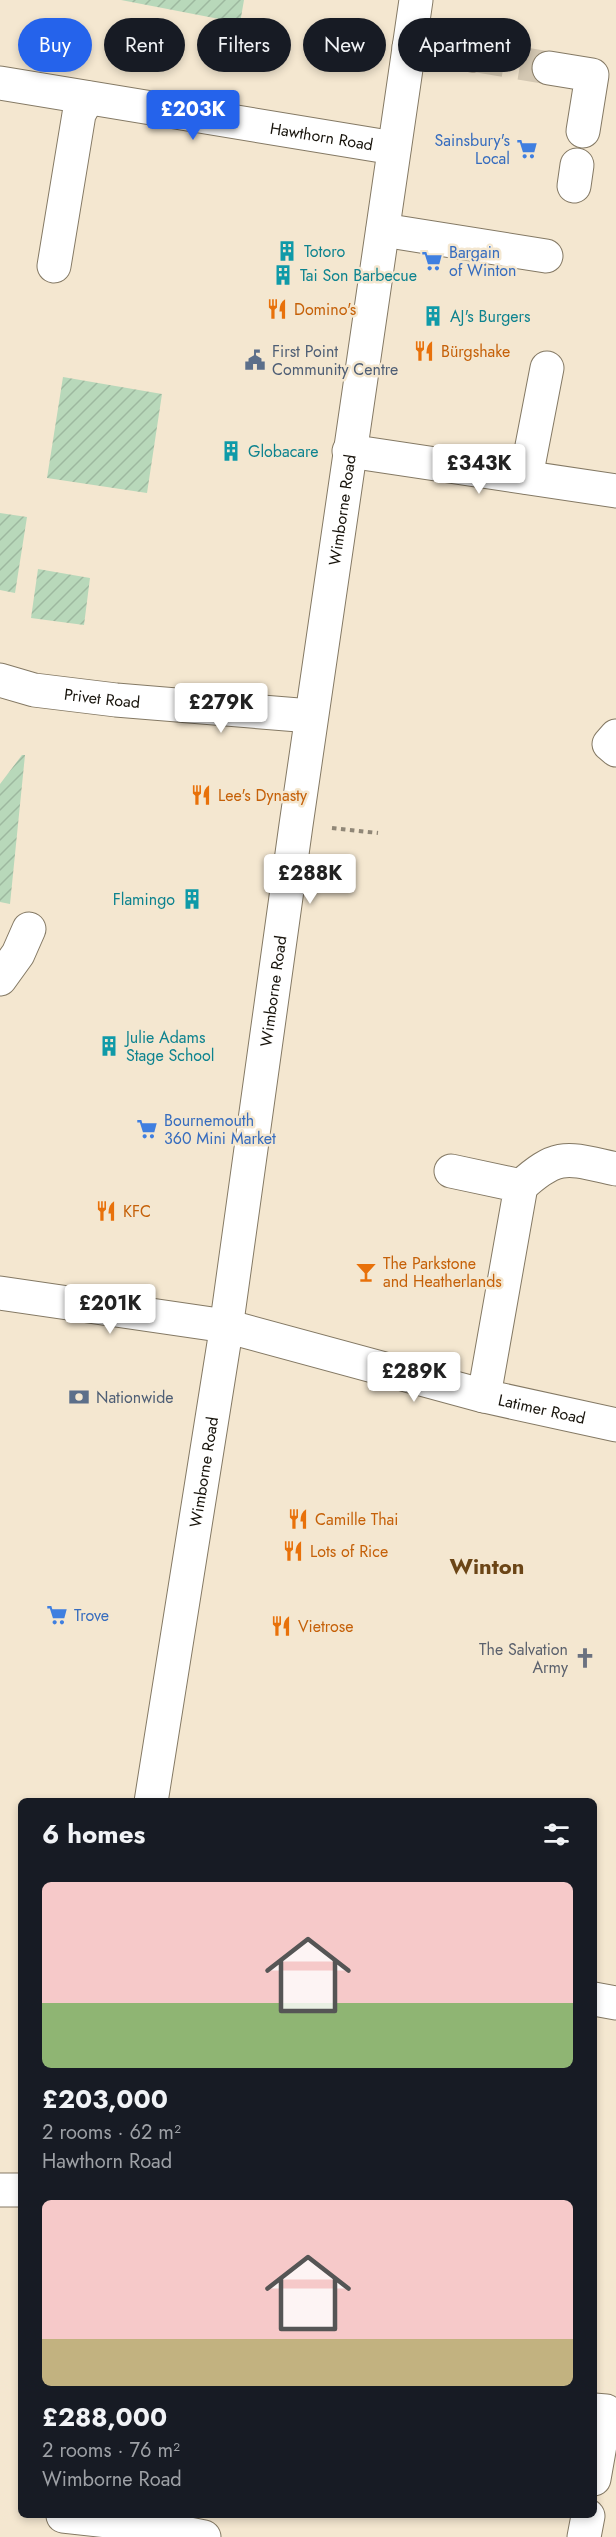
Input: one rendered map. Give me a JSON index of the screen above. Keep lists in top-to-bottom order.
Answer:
{
  "streets": {
    "street": [
      "Hawthorn Road",
      "Wimborne Road",
      "Privet Road",
      "Latimer Road"
    ]
  },
  "crossings": [
    ["Hawthorn Road", "Wimborne Road"],
    ["Wimborne Road", "Privet Road"],
    ["Wimborne Road", "Latimer Road"]
  ],
  "districts": ["Winton"],
  "places": {
    "supermarket": [
      "Sainsbury's Local",
      "Bargain of Winton",
      "Bournemouth 360 Mini Market",
      "Trove"
    ],
    "building": [
      "Totoro",
      "Tai Son Barbecue",
      "AJ's Burgers",
      "Globacare",
      "Flamingo",
      "Julie Adams Stage School"
    ],
    "restaurant": [
      "Domino's",
      "Bürgshake",
      "Lee's Dynasty",
      "KFC",
      "Camille Thai",
      "Lots of Rice",
      "Vietrose"
    ],
    "public building": ["First Point Community Centre"],
    "bar": ["The Parkstone and Heatherlands"],
    "bank": ["Nationwide"],
    "church": ["The Salvation Army"]
  },
  "page": {
    "chip": [
      "Buy",
      "Rent",
      "Filters",
      "New",
      "Apartment"
    ],
    "price": [
      "£203K",
      "£343K",
      "£279K",
      "£288K",
      "£201K",
      "£289K"
    ],
    "heading": "6 homes",
    "list": [
      {
        "name": "£203,000",
        "note": "2 rooms · 62 m² · Hawthorn Road"
      },
      {
        "name": "£288,000",
        "note": "2 rooms · 76 m² · Wimborne Road"
      }
    ]
  }
}
